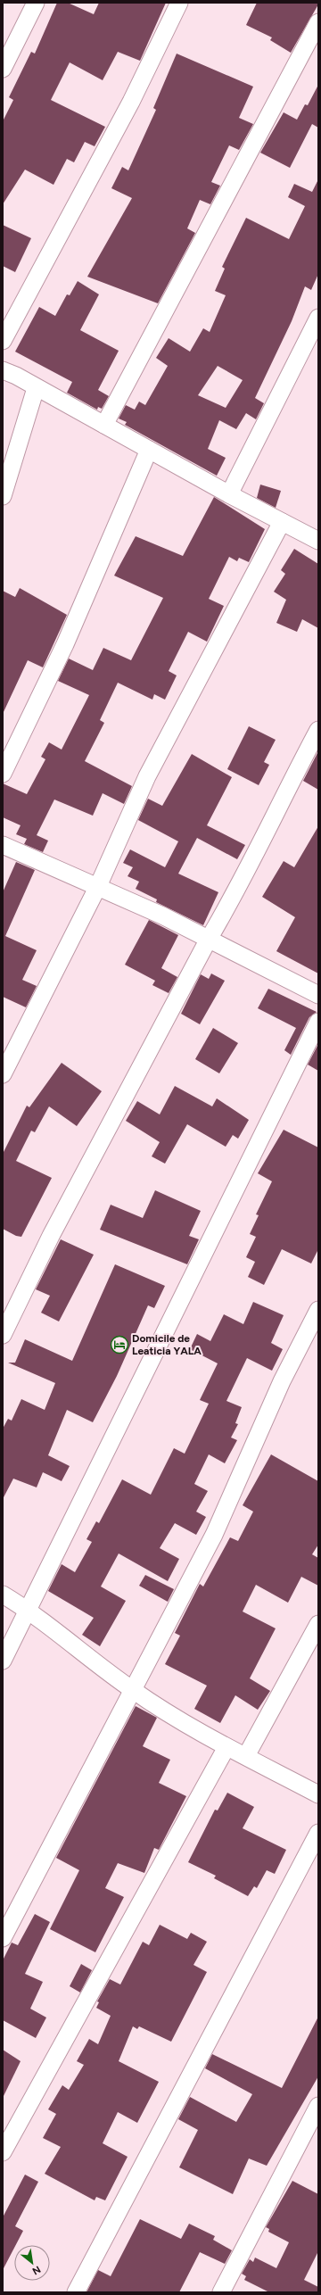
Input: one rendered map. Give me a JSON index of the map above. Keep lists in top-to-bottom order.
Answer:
{
  "places": {
    "hotel": ["Domicile de Leaticia YALA"]
  },
  "north": "bottom right"
}
